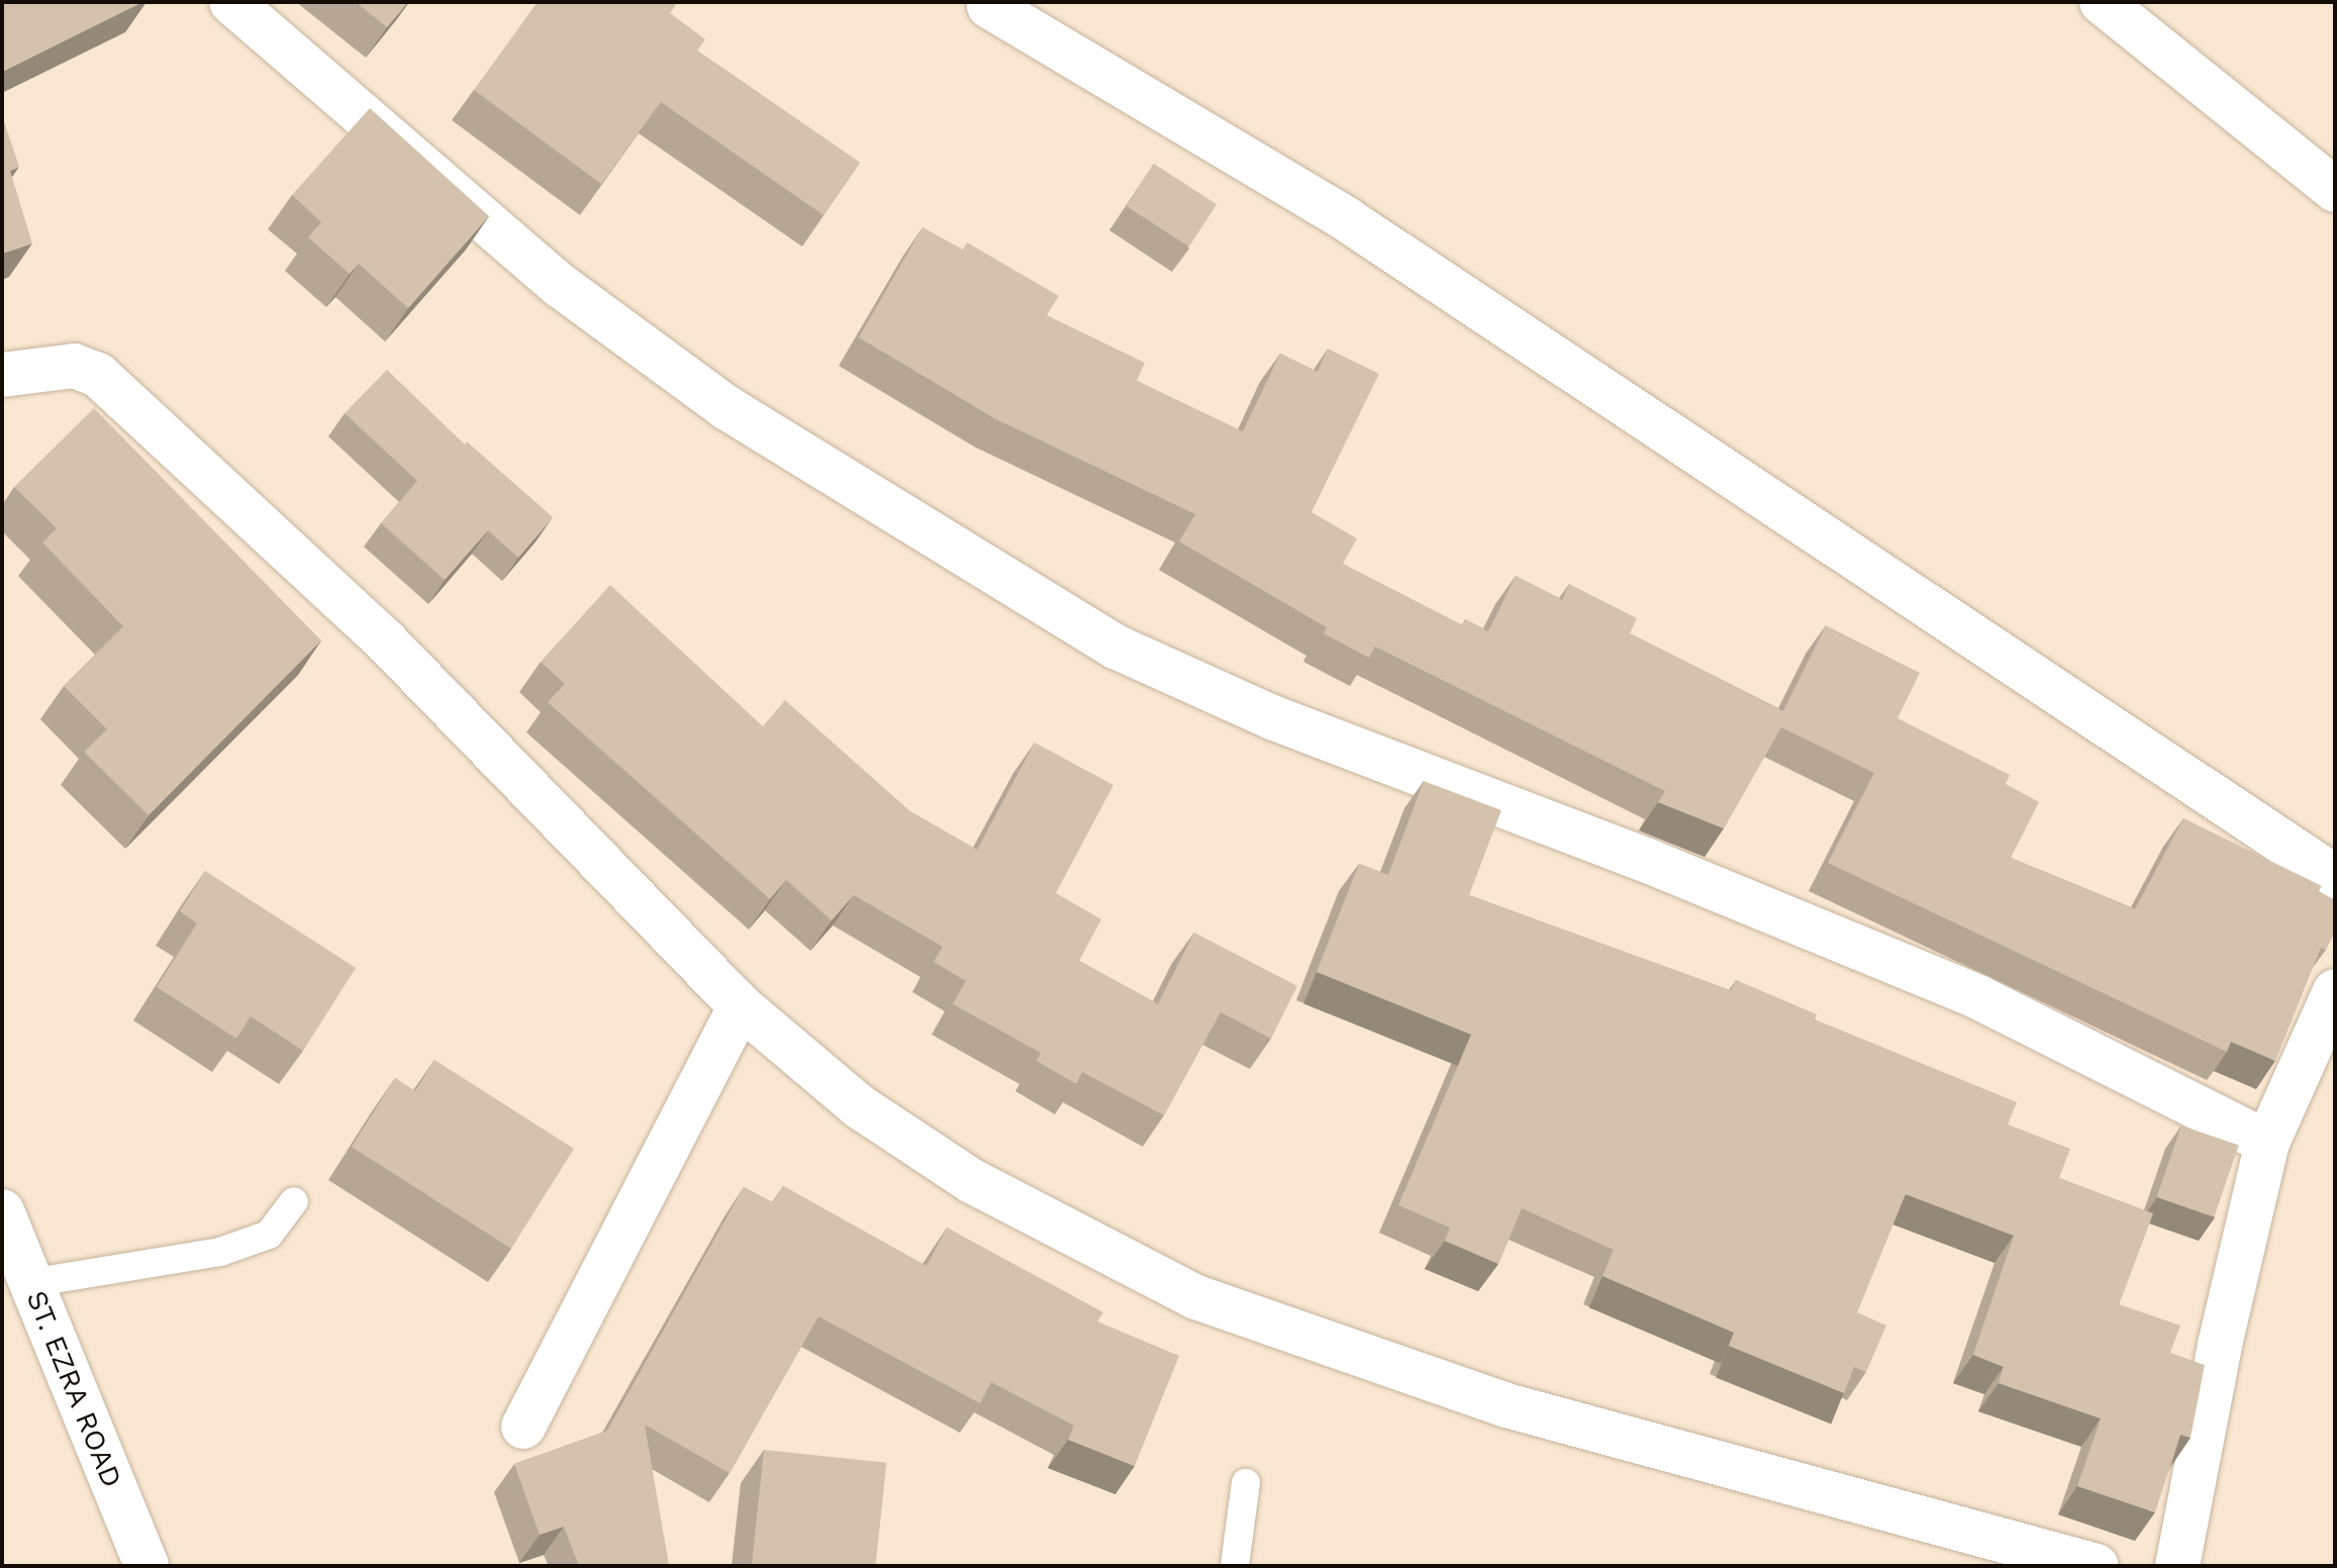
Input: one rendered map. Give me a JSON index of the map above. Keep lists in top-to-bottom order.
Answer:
{
  "streets": {
    "street": ["ST. EZRA ROAD"]
  }
}
